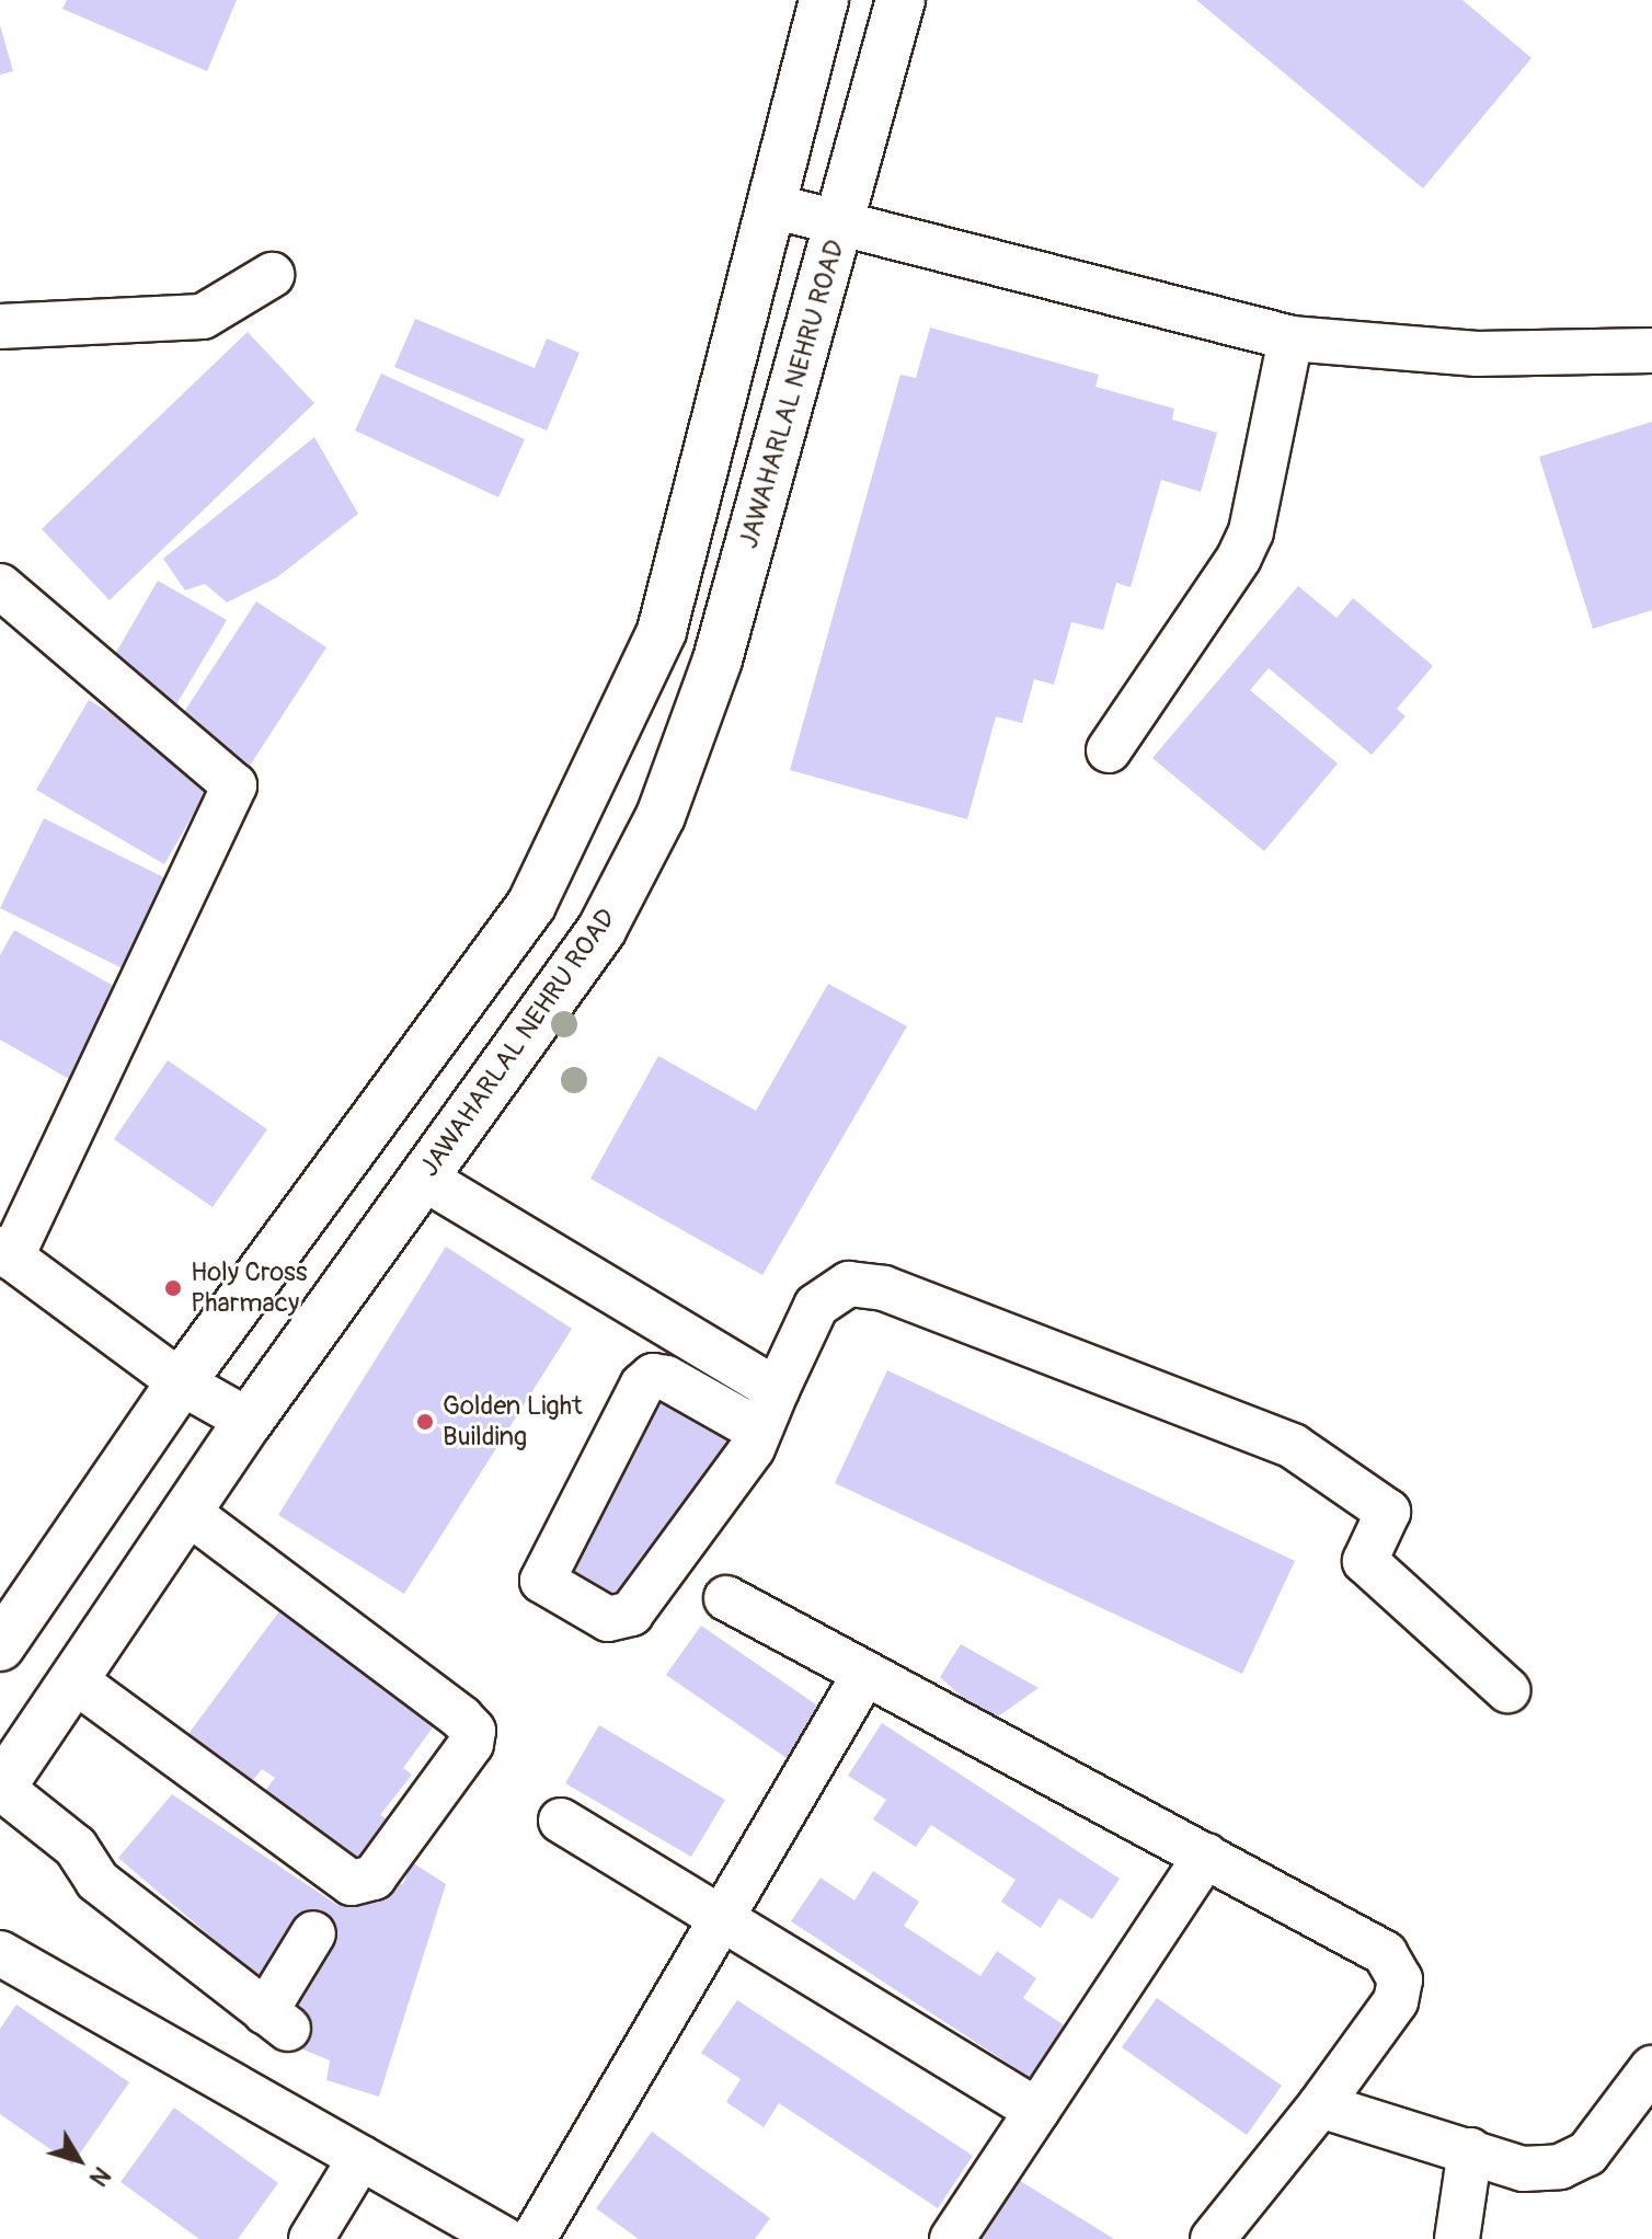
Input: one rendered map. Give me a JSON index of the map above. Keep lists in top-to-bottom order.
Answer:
{
  "streets": {
    "main road": ["JAWAHARLAL NEHRU ROAD"]
  },
  "places": ["Holy Cross Pharmacy", "Golden Light Building"],
  "north": "bottom right"
}
